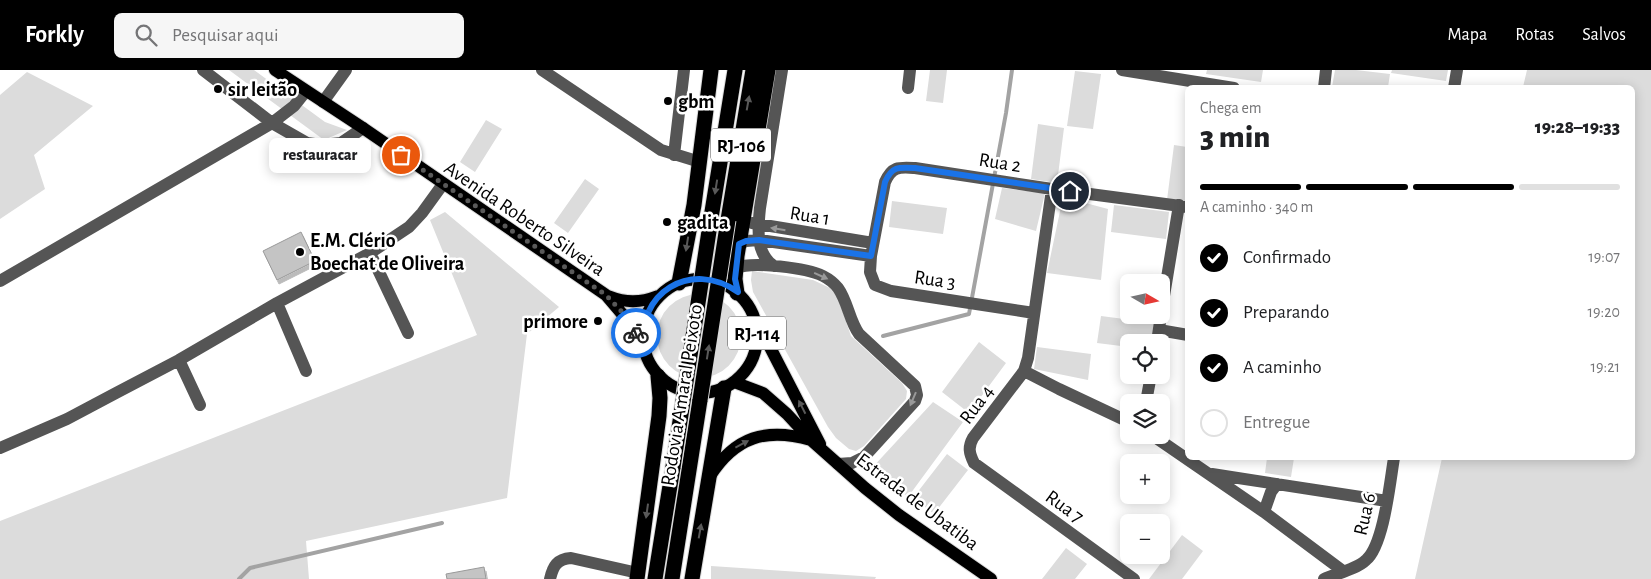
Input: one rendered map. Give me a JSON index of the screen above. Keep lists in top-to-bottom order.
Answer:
{
  "streets": {
    "highway": ["RJ-106", "Rodovia Amaral Peixoto"],
    "main road": ["Avenida Roberto Silveira", "RJ-114", "Estrada de Ubatiba"],
    "street": [
      "Rua 2",
      "Rua 1",
      "Rua 3",
      "Rua 4",
      "Rua 7",
      "Rua 6"
    ]
  },
  "crossings": [
    ["Rua 2", "Rua 1"],
    ["Rua 2", "Rua 3"],
    ["Rua 1", "Rua 3"],
    ["Avenida Roberto Silveira", "RJ-114"],
    ["Avenida Roberto Silveira", "Estrada de Ubatiba"],
    ["RJ-114", "Estrada de Ubatiba"],
    ["Rua 4", "Rua 7"]
  ],
  "places": [
    "sir leitão",
    "gbm",
    "restauracar",
    "gadita",
    "E.M. Clério Boechat de Oliveira",
    "primore"
  ],
  "north": "right",
  "page": {
    "header": "Forkly",
    "search": "Pesquisar aqui",
    "nav": ["Mapa", "Rotas", "Salvos"],
    "heading": ["3 min", "Chega em", "19:28–19:33"],
    "bubble": "restauracar",
    "bar": "A caminho · 340 m",
    "list": [
      ["Confirmado", "19:07"],
      ["Preparando", "19:20"],
      ["A caminho", "19:21"],
      "Entregue"
    ],
    "map_buttons": ["+", "−"]
  }
}
